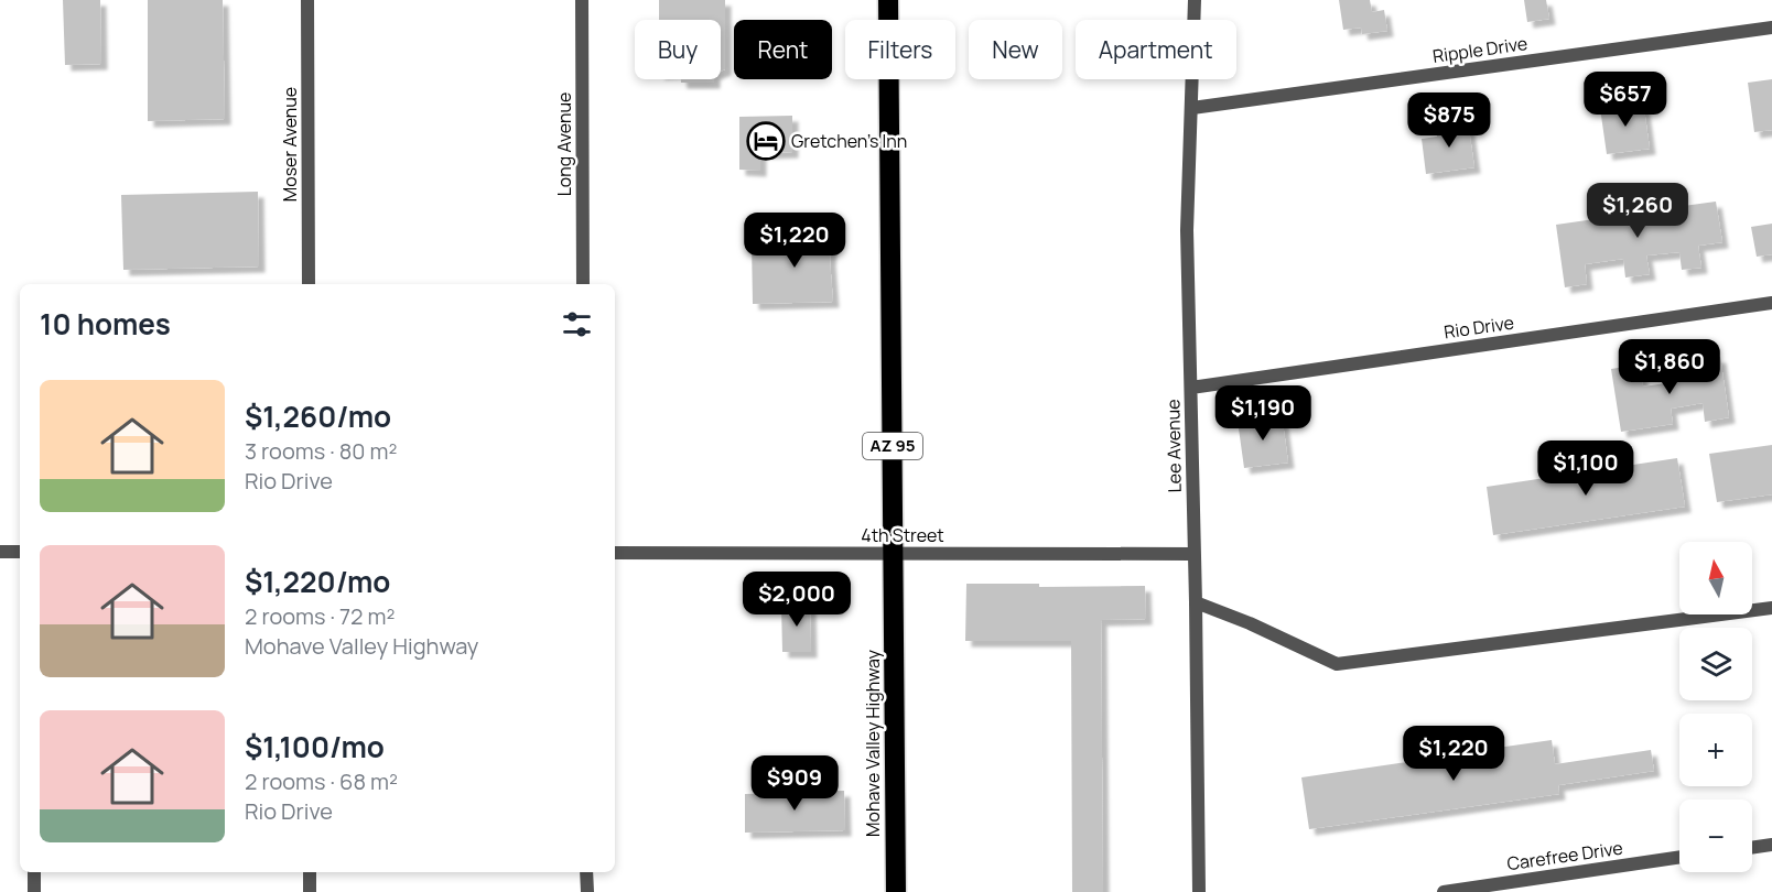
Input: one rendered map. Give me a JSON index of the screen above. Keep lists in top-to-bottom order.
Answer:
{
  "streets": {
    "highway": ["AZ 95", "Mohave Valley Highway"],
    "street": [
      "Ripple Drive",
      "Moser Avenue",
      "Long Avenue",
      "Rio Drive",
      "Lee Avenue",
      "4th Street",
      "Carefree Drive"
    ]
  },
  "crossings": [
    ["Ripple Drive", "Lee Avenue"],
    ["Rio Drive", "Lee Avenue"],
    ["Lee Avenue", "4th Street"],
    ["4th Street", "Mohave Valley Highway"]
  ],
  "places": {
    "hotel": ["Gretchen's Inn"]
  },
  "north": "top",
  "page": {
    "chip": [
      "Buy",
      "Rent",
      "Filters",
      "New",
      "Apartment"
    ],
    "price": [
      "$657",
      "$875",
      "$1,260",
      "$1,220",
      "$1,860",
      "$1,190",
      "$1,100",
      "$2,000",
      "$1,220",
      "$909"
    ],
    "heading": "10 homes",
    "list": [
      {
        "name": "$1,260/mo",
        "note": "3 rooms · 80 m² · Rio Drive"
      },
      {
        "name": "$1,220/mo",
        "note": "2 rooms · 72 m² · Mohave Valley Highway"
      },
      {
        "name": "$1,100/mo",
        "note": "2 rooms · 68 m² · Rio Drive"
      }
    ],
    "map_buttons": ["+", "−"]
  }
}
